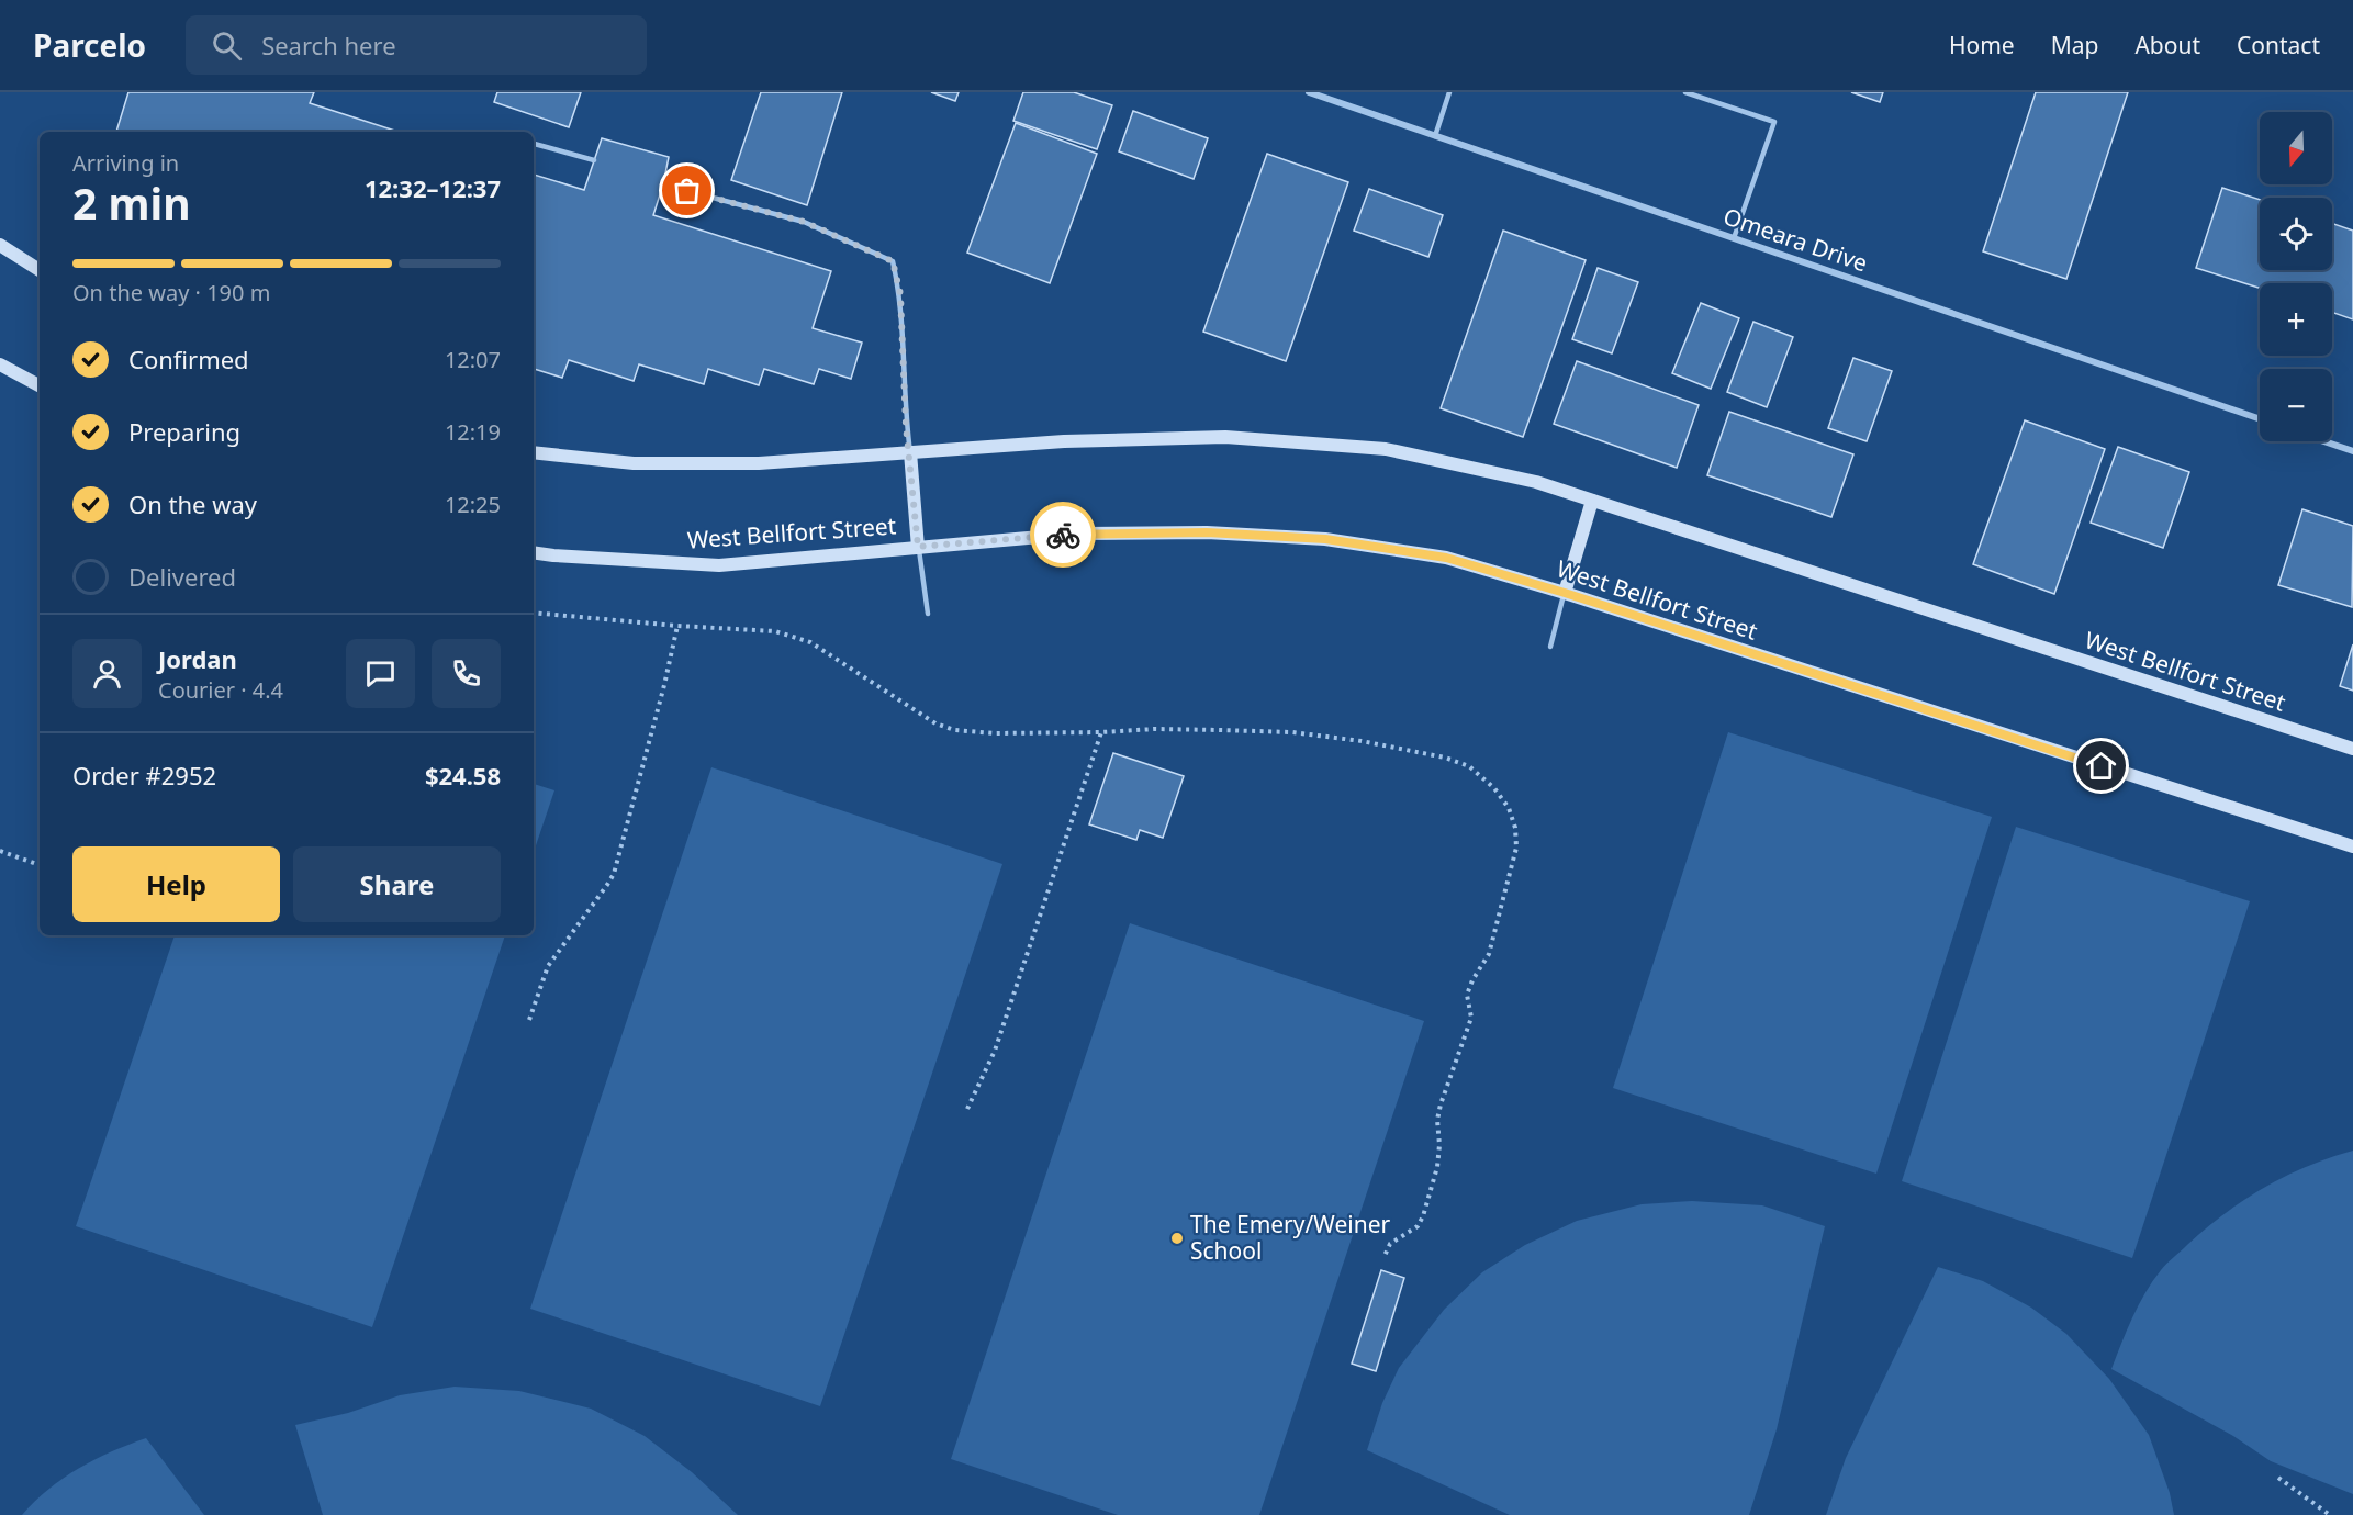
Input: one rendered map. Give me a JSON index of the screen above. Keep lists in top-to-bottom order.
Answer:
{
  "streets": {
    "main road": ["West Bellfort Street"],
    "street": ["Omeara Drive"]
  },
  "places": ["The Emery/Weiner School"],
  "north": "bottom",
  "page": {
    "header": "Parcelo",
    "search": "Search here",
    "nav": [
      "Home",
      "Map",
      "About",
      "Contact"
    ],
    "map_buttons": ["+", "−"],
    "heading": ["2 min", "Arriving in", "12:32–12:37"],
    "panel": [
      "Jordan",
      "Courier · 4.4",
      "Order #2952",
      "$24.58"
    ],
    "bar": "On the way · 190 m",
    "list": [
      ["Confirmed", "12:07"],
      ["Preparing", "12:19"],
      ["On the way", "12:25"],
      "Delivered"
    ],
    "buttons": ["Help", "Share"]
  }
}
